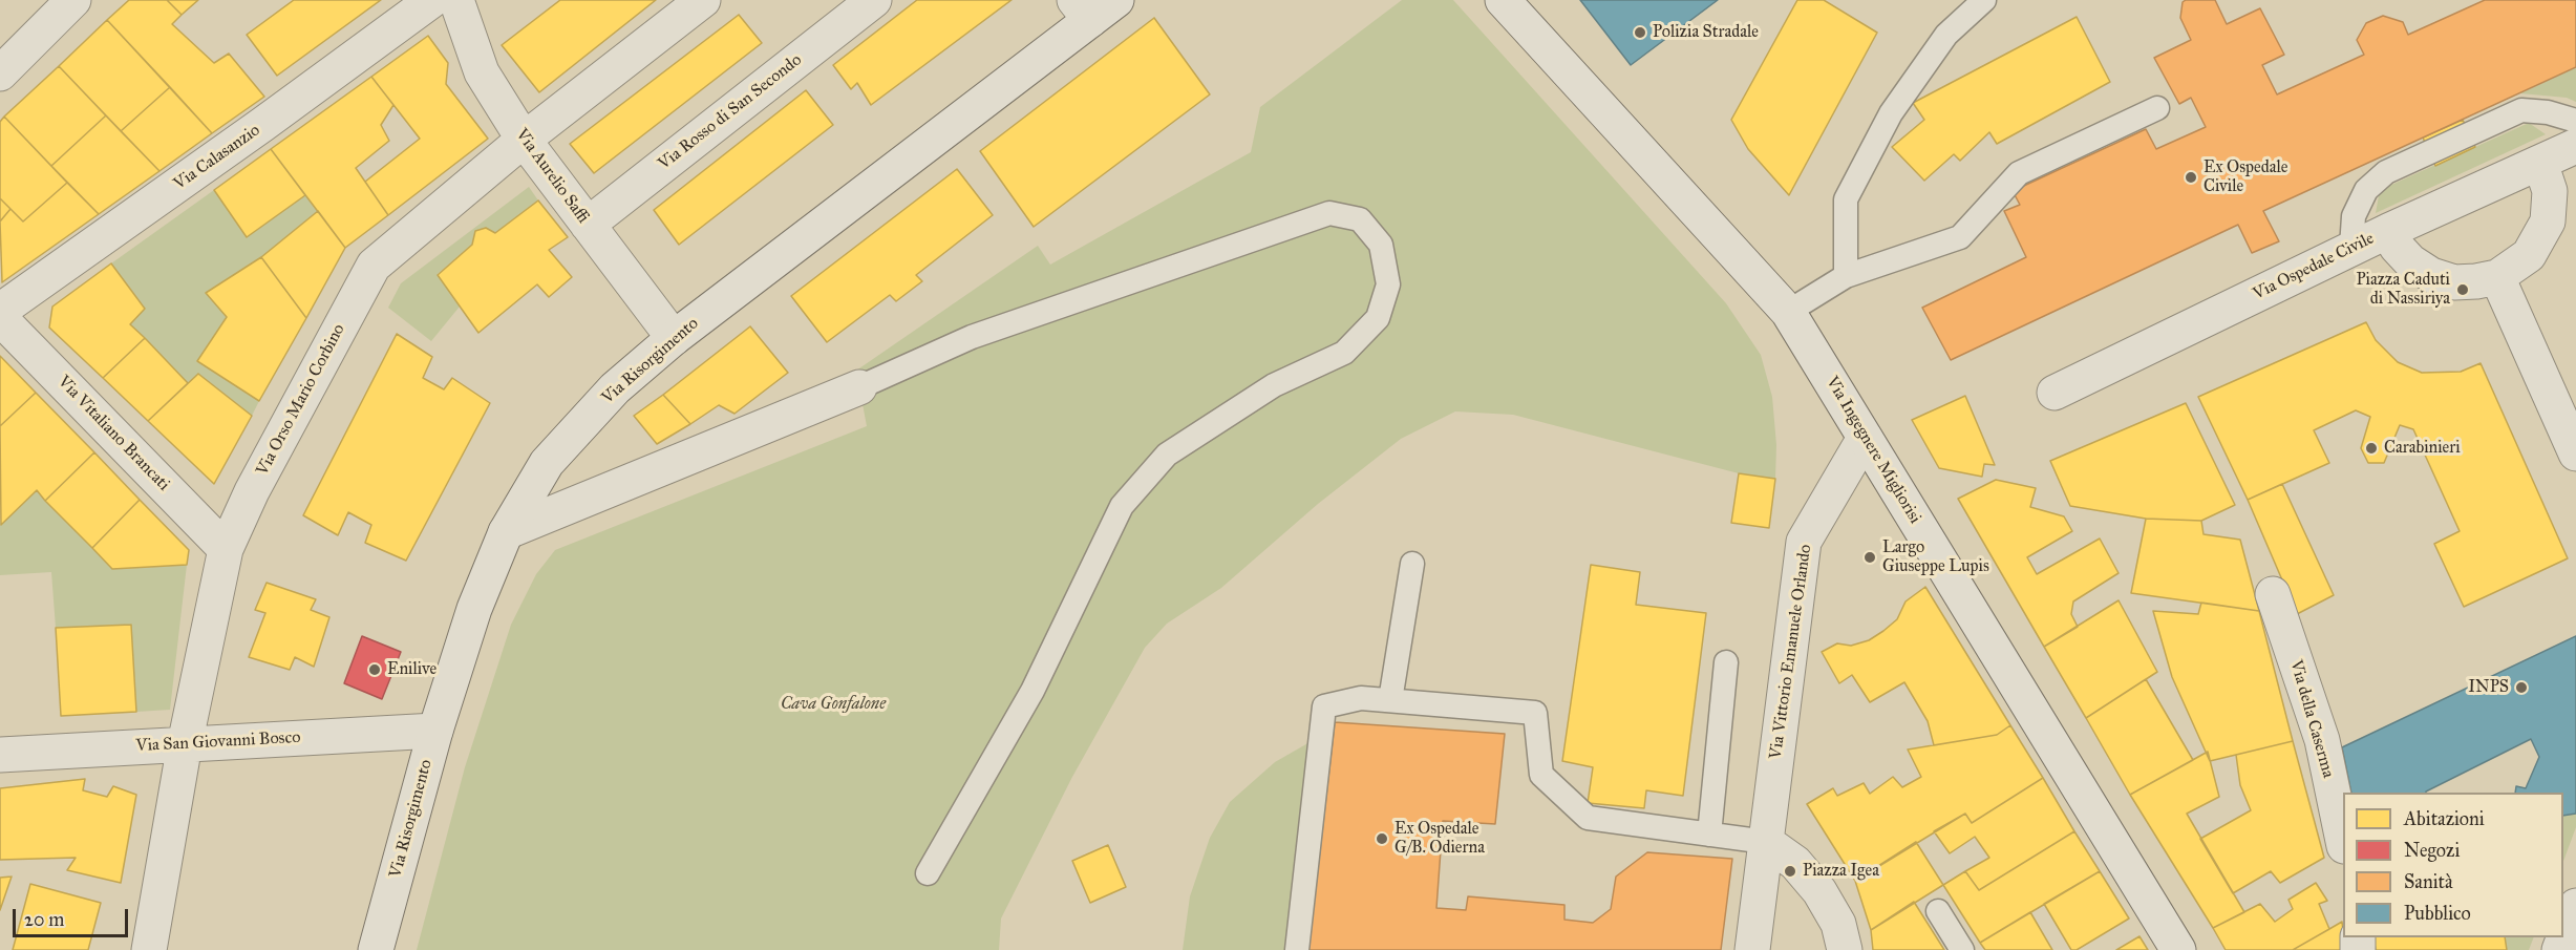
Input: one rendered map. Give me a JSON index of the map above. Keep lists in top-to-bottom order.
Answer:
{
  "streets": {
    "street": [
      "Via Rosso di San Secondo",
      "Via Calasanzio",
      "Via Aurelio Saffi",
      "Via Ospedale Civile",
      "Via Risorgimento",
      "Via Orso Mario Corbino",
      "Via Vitaliano Brancati",
      "Via Ingegnere Migliorisi",
      "Via Vittorio Emanuele Orlando",
      "Via della Caserma",
      "Via San Giovanni Bosco"
    ]
  },
  "crossings": [
    ["Via Rosso di San Secondo", "Via Aurelio Saffi"],
    ["Via Aurelio Saffi", "Via Risorgimento"],
    ["Via Aurelio Saffi", "Via Orso Mario Corbino"],
    ["Via Risorgimento", "Via San Giovanni Bosco"],
    ["Via Orso Mario Corbino", "Via Vitaliano Brancati"],
    ["Via Orso Mario Corbino", "Via San Giovanni Bosco"],
    ["Via Ingegnere Migliorisi", "Via Vittorio Emanuele Orlando"]
  ],
  "parks": ["Cava Gonfalone"],
  "places": [
    "Polizia Stradale",
    "Ex Ospedale Civile",
    "Piazza Caduti di Nassiriya",
    "Carabinieri",
    "Largo Giuseppe Lupis",
    "Enilive",
    "INPS",
    "Ex Ospedale G/B. Odierna",
    "Piazza Igea"
  ],
  "legend": [
    "Abitazioni",
    "Negozi",
    "Sanità",
    "Pubblico"
  ],
  "scale_bar": "20 m"
}
